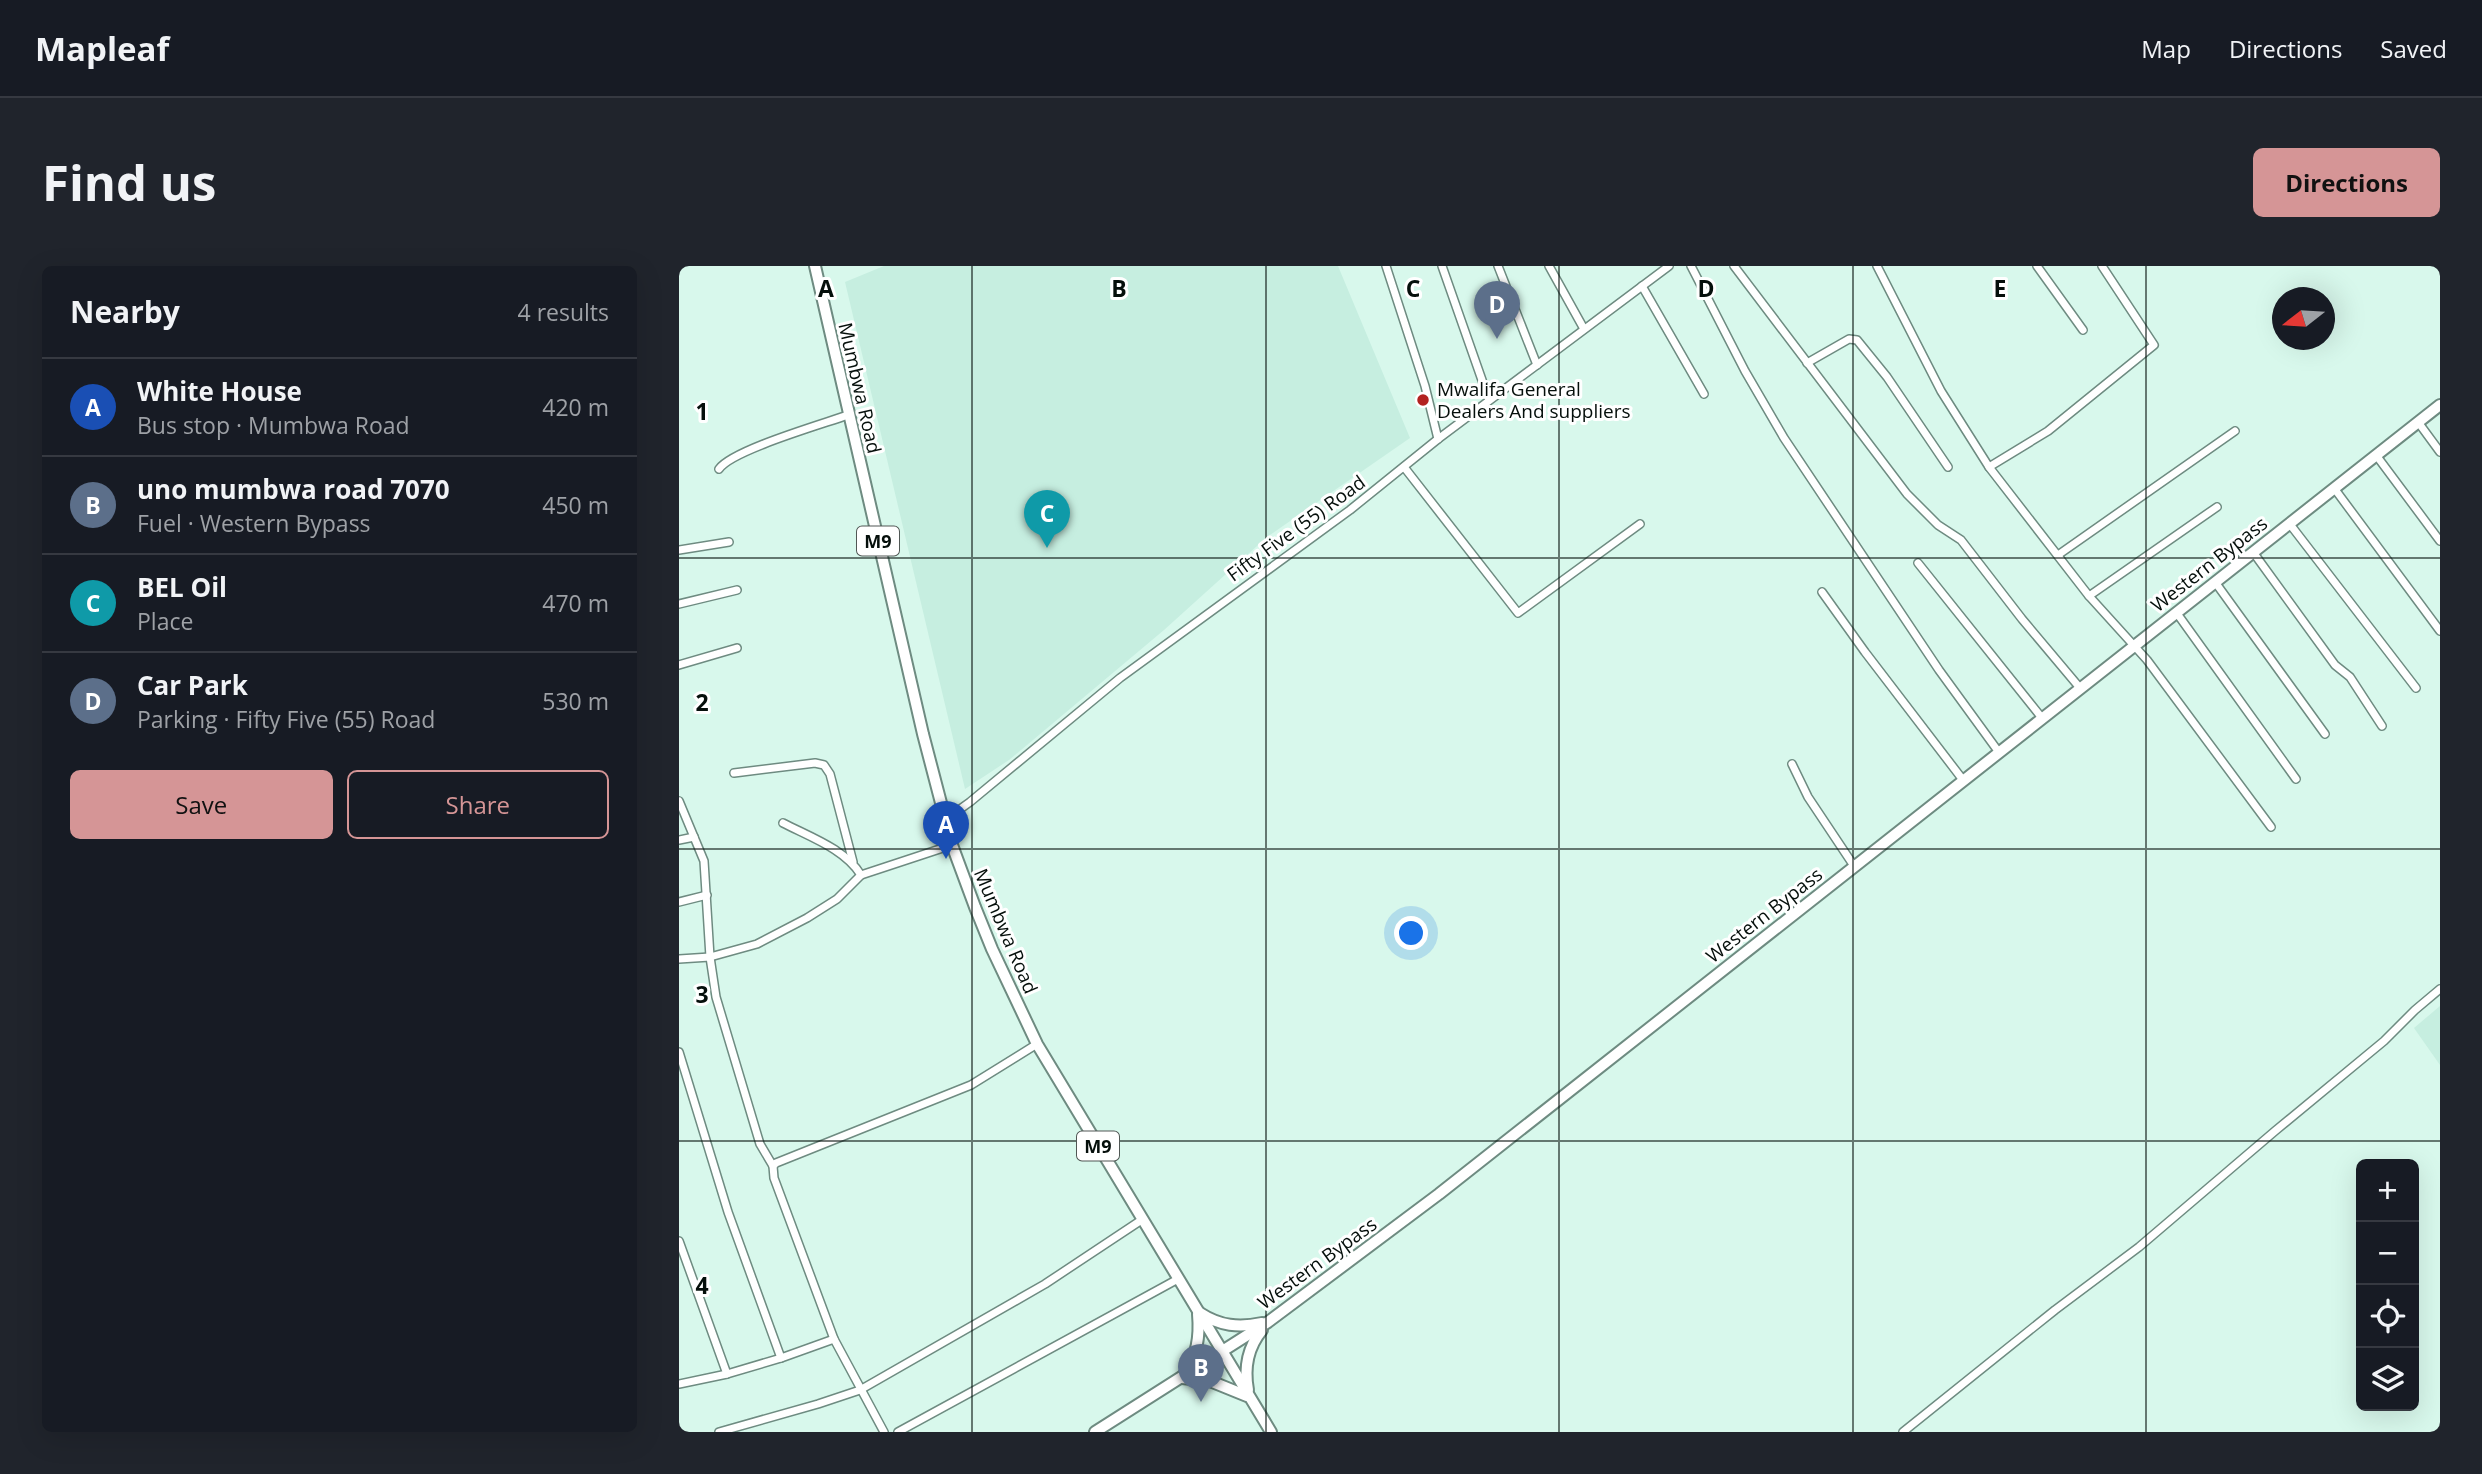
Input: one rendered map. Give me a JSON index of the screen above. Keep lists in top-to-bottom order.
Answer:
{
  "streets": {
    "main road": ["Mumbwa Road", "M9", "Western Bypass"],
    "street": ["Fifty Five (55) Road"]
  },
  "crossings": [
    ["Mumbwa Road", "Fifty Five (55) Road"],
    ["Mumbwa Road", "Western Bypass"]
  ],
  "places": ["Mwalifa General Dealers And suppliers"],
  "north": "left",
  "page": {
    "header": "Mapleaf",
    "nav": ["Map", "Directions", "Saved"],
    "buttons": [
      "Directions",
      ["Save", "Share"]
    ],
    "title": "Find us",
    "heading": ["Nearby", "4 results"],
    "pins": [
      "D",
      "C",
      "A",
      "B"
    ],
    "list": [
      {
        "mark": "A",
        "name": "White House",
        "note": "Bus stop · Mumbwa Road",
        "value": "420 m"
      },
      {
        "mark": "B",
        "name": "uno mumbwa road 7070",
        "note": "Fuel · Western Bypass",
        "value": "450 m"
      },
      {
        "mark": "C",
        "name": "BEL Oil",
        "note": "Place",
        "value": "470 m"
      },
      {
        "mark": "D",
        "name": "Car Park",
        "note": "Parking · Fifty Five (55) Road",
        "value": "530 m"
      }
    ],
    "map_buttons": ["+", "−"]
  },
  "grid": {
    "columns": [
      "A",
      "B",
      "C",
      "D",
      "E"
    ],
    "rows": [
      "1",
      "2",
      "3",
      "4"
    ]
  }
}
